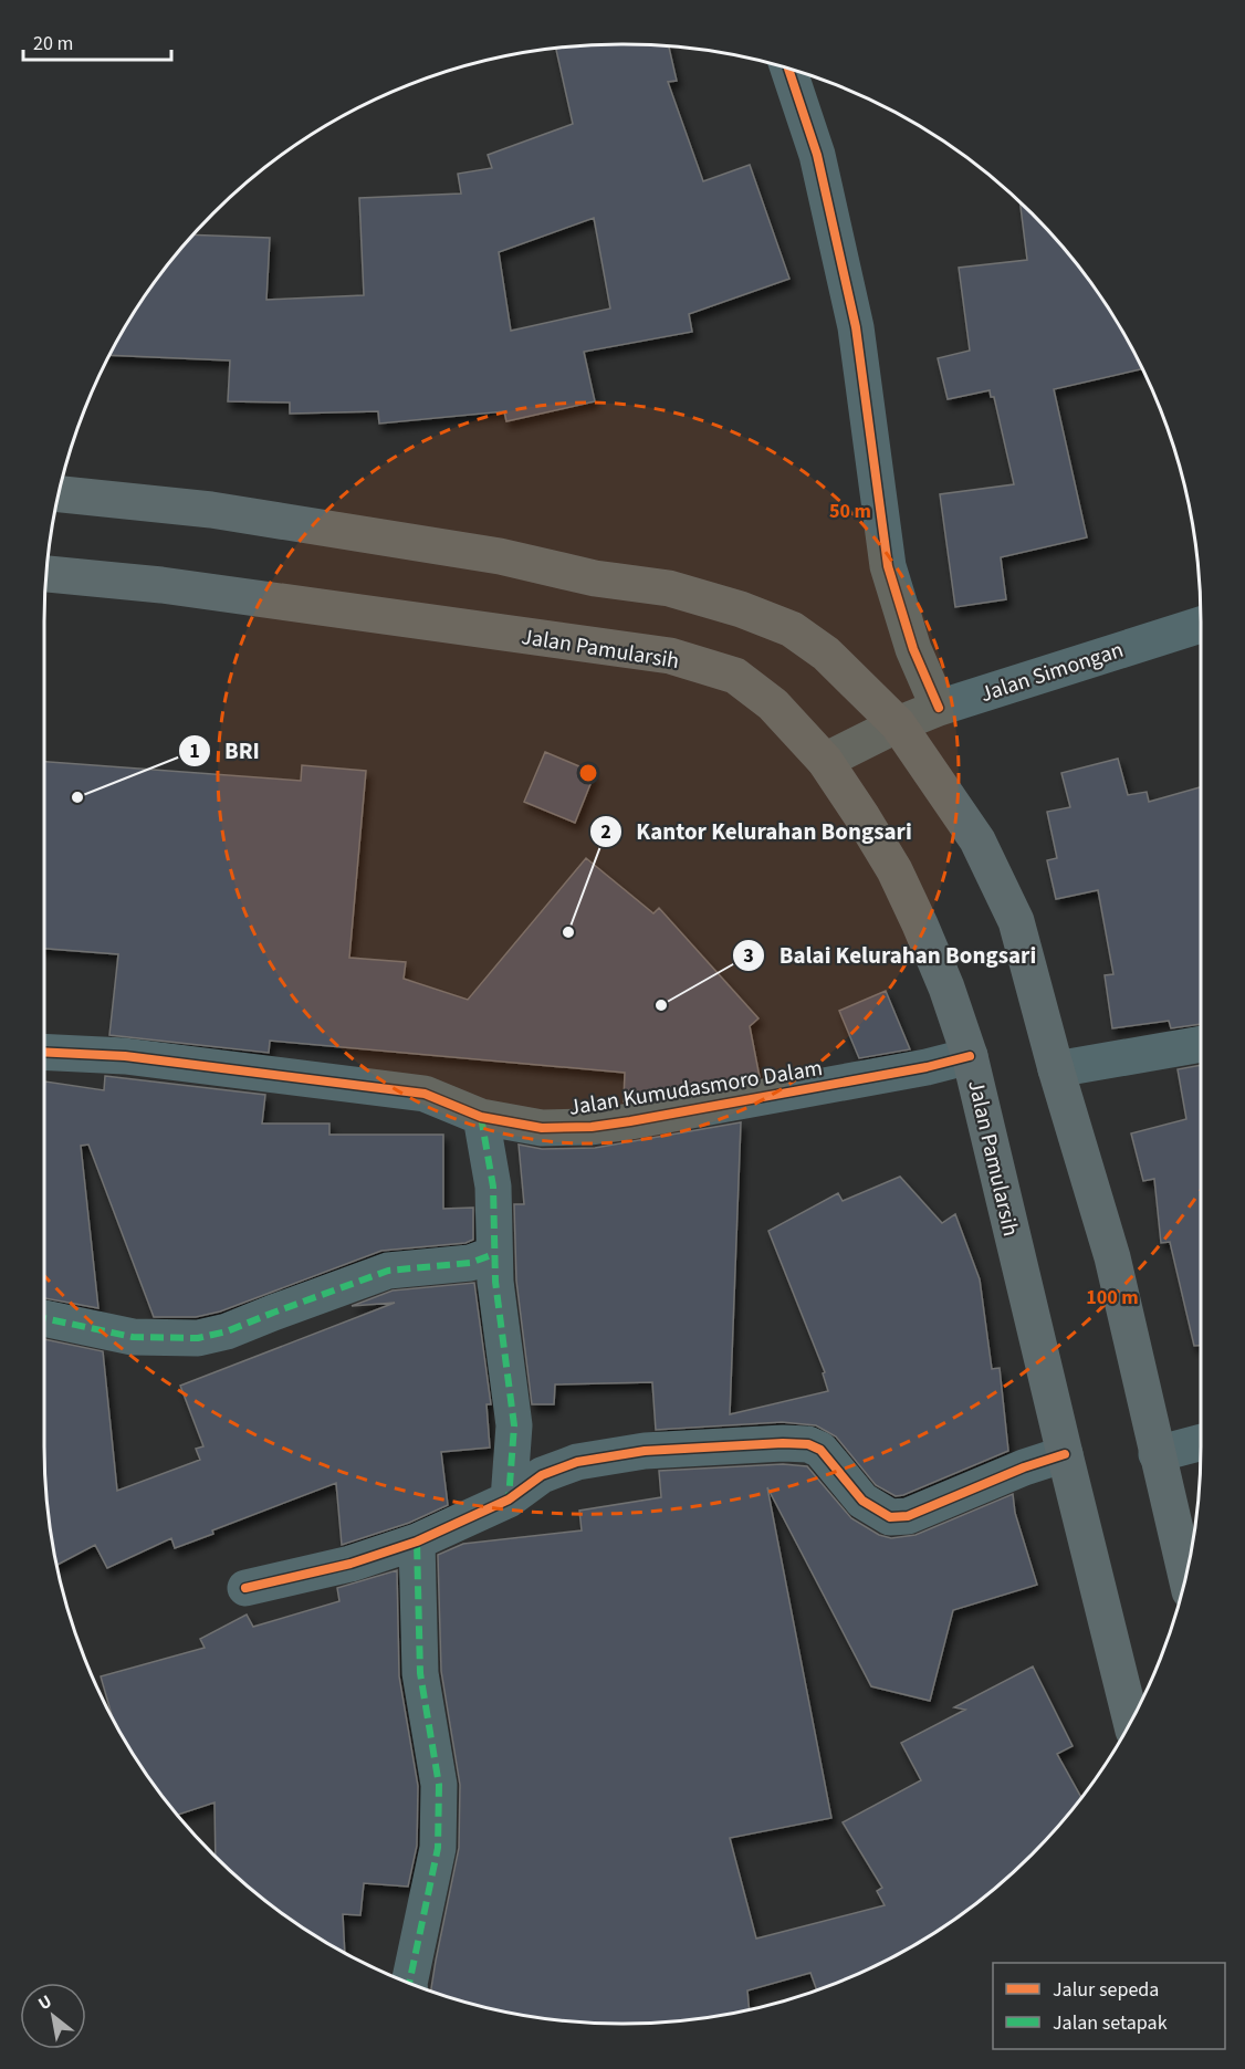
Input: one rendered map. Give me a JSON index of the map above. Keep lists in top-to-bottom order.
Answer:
{
  "streets": {
    "highway": ["Jalan Pamularsih"],
    "street": ["Jalan Simongan", "Jalan Kumudasmoro Dalam"]
  },
  "crossings": [
    ["Jalan Pamularsih", "Jalan Simongan"],
    ["Jalan Pamularsih", "Jalan Kumudasmoro Dalam"]
  ],
  "places": ["BRI", "Kantor Kelurahan Bongsari", "Balai Kelurahan Bongsari"],
  "legend": ["Jalur sepeda", "Jalan setapak"],
  "scale_bar": "20 m",
  "north": "top left",
  "rings": ["50 m", "100 m"]
}
